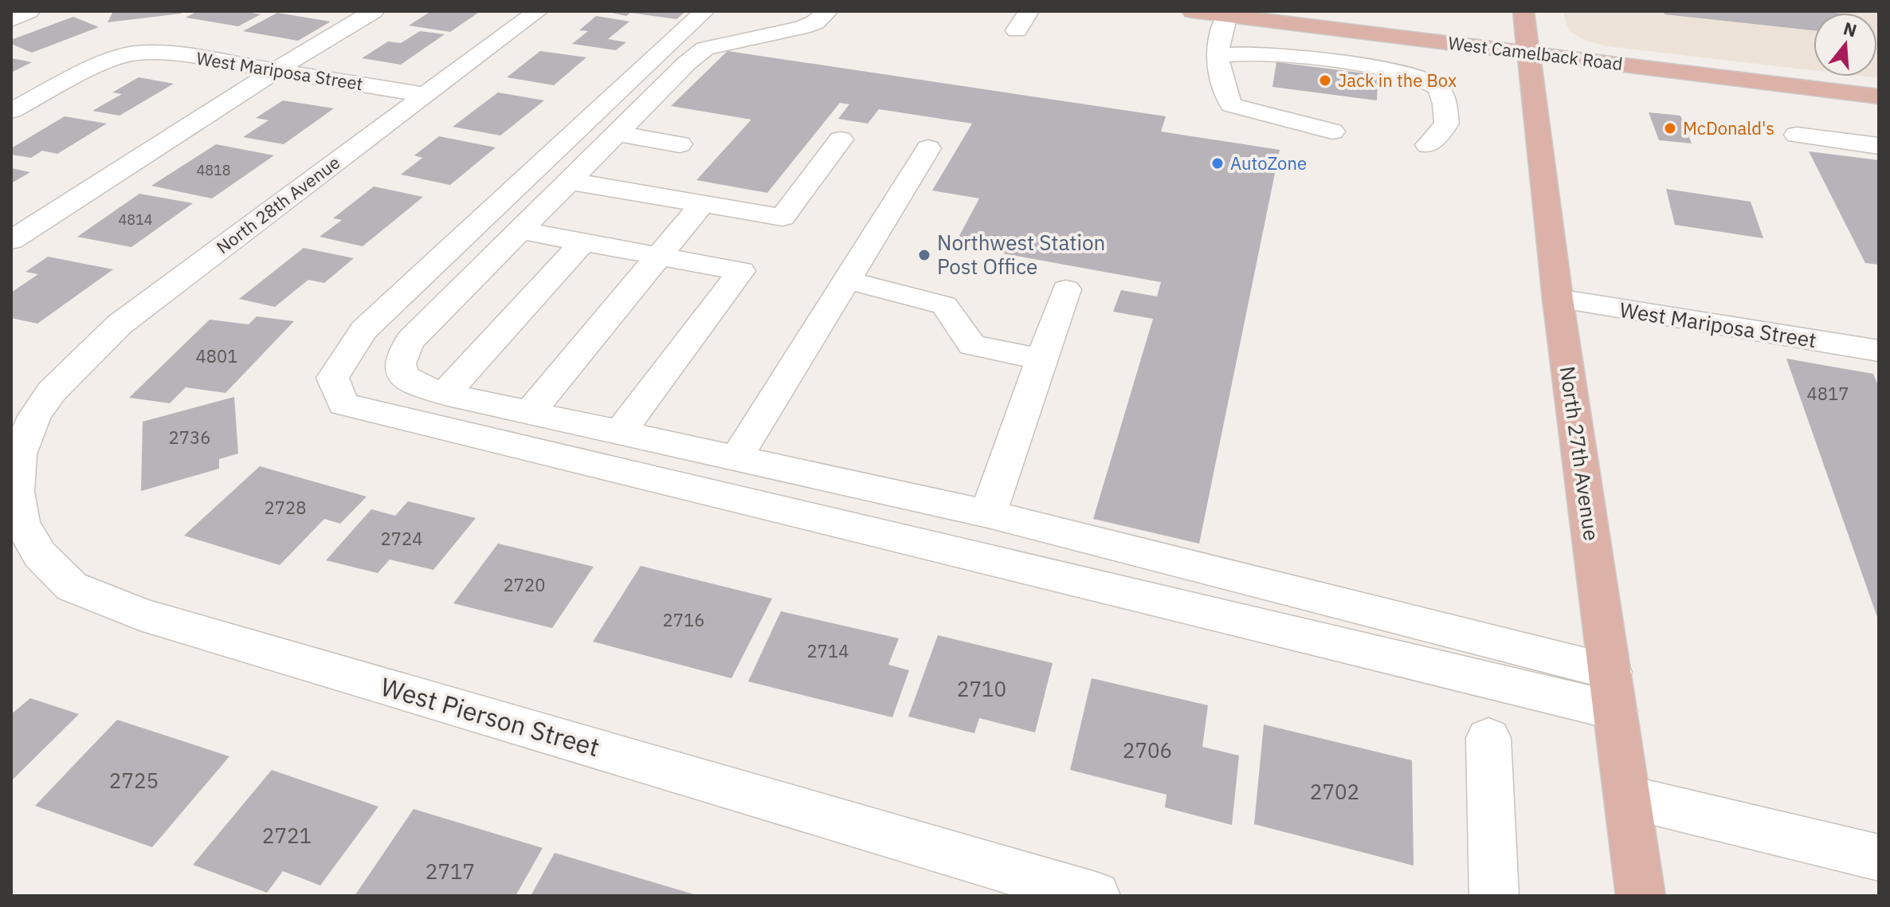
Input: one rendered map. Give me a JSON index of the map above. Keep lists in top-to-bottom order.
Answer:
{
  "streets": {
    "main road": ["West Camelback Road", "North 27th Avenue"],
    "street": ["West Mariposa Street", "North 28th Avenue", "West Pierson Street"]
  },
  "crossings": [
    ["West Camelback Road", "North 27th Avenue"],
    ["West Mariposa Street", "North 28th Avenue"],
    ["West Mariposa Street", "North 27th Avenue"],
    ["North 28th Avenue", "West Pierson Street"]
  ],
  "places": [
    "Jack in the Box",
    "McDonald's",
    "AutoZone",
    "Northwest Station Post Office"
  ],
  "house_numbers": [
    "4818",
    "4814",
    "4801",
    "4817",
    "2736",
    "2728",
    "2724",
    "2720",
    "2716",
    "2714",
    "2710",
    "2706",
    "2725",
    "2702",
    "2721",
    "2717"
  ],
  "north": "top"
}
